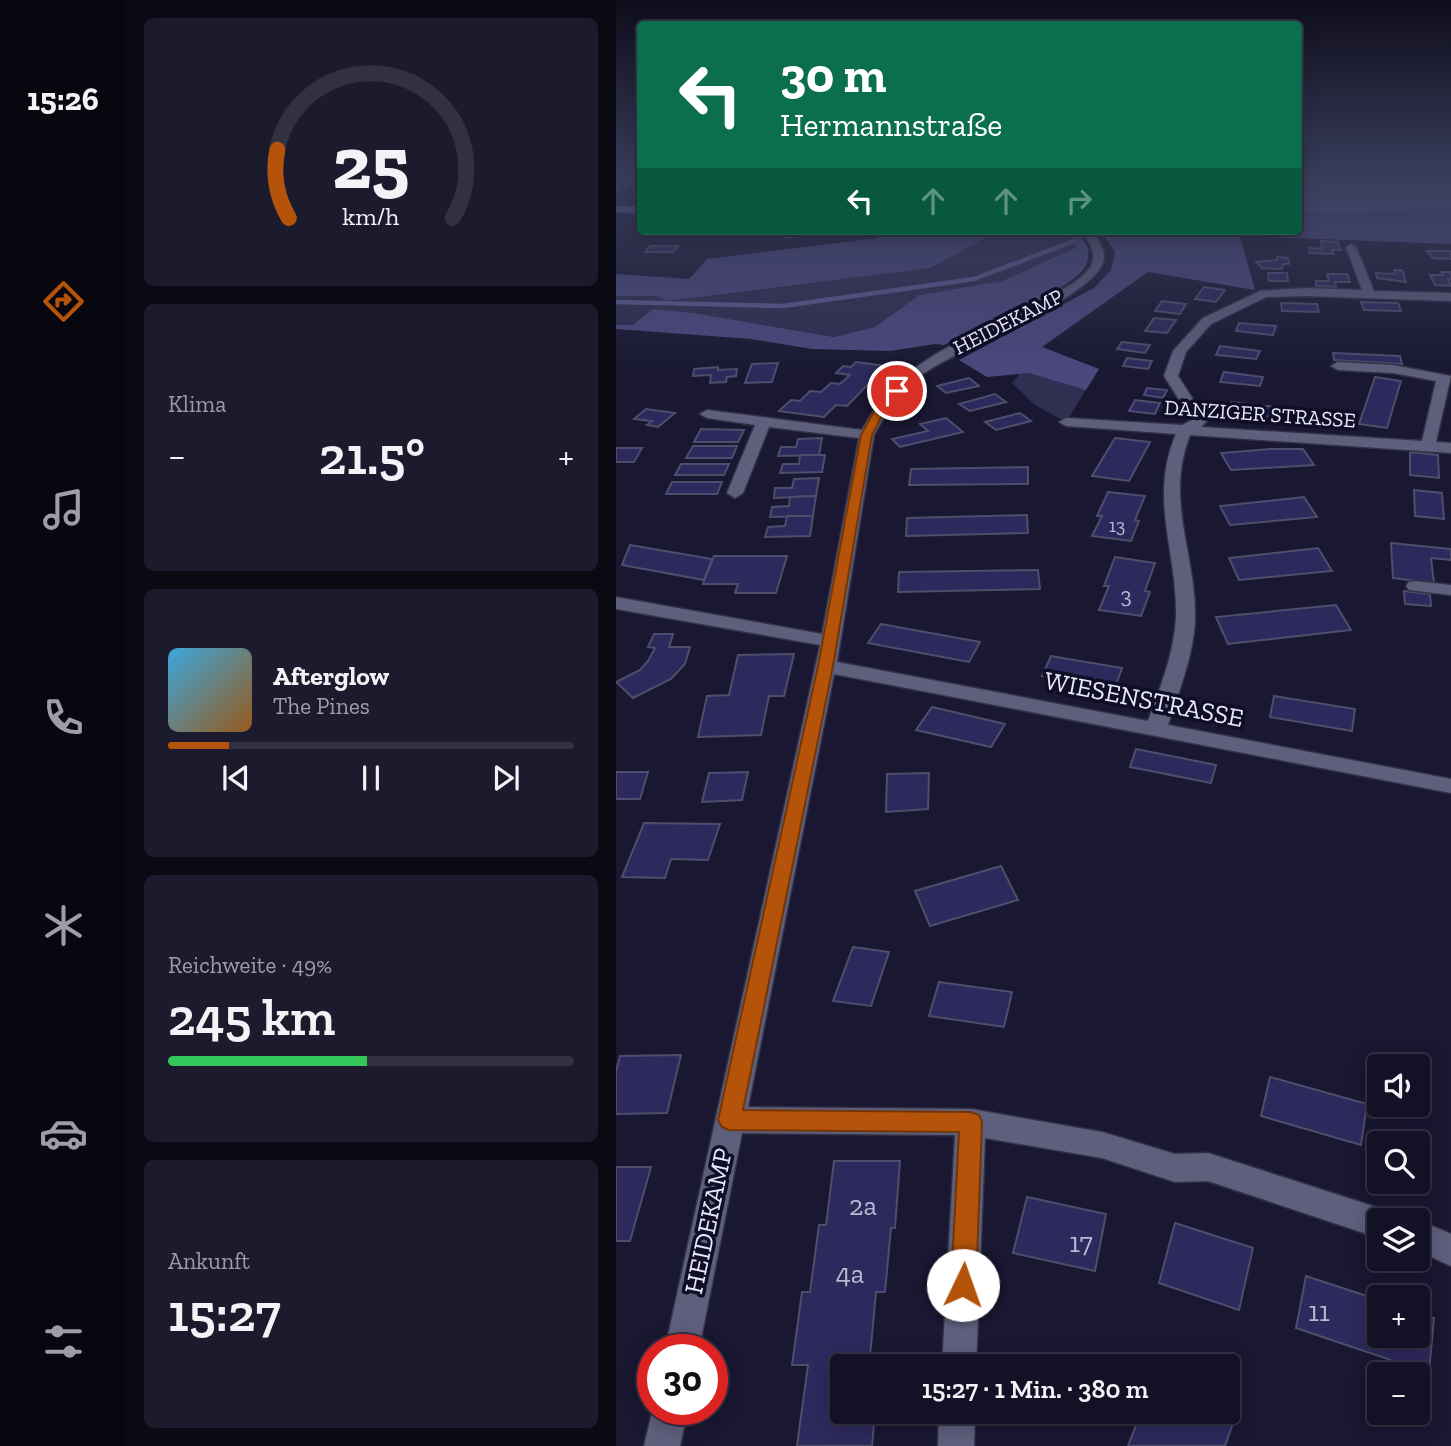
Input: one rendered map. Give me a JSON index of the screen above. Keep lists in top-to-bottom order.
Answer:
{
  "streets": {
    "street": ["HEIDEKAMP", "DANZIGER STRASSE", "WIESENSTRASSE"]
  },
  "crossings": [
    ["HEIDEKAMP", "WIESENSTRASSE"]
  ],
  "house_numbers": [
    "13",
    "3",
    "2a",
    "17",
    "4a",
    "11"
  ],
  "page": {
    "tabs": "15:26",
    "turn": ["30 m", "Hermannstraße"],
    "tile": [
      "Klima",
      ["Reichweite · 49%", "245 km"],
      ["Ankunft", "15:27"]
    ],
    "heat": ["−", "21.5°", "+"],
    "song": ["Afterglow", "The Pines"],
    "map_buttons": ["+", "−"],
    "limit": "30",
    "trip": "15:27 · 1 Min. · 380 m",
    "gauge": ["25", "km/h"]
  }
}
